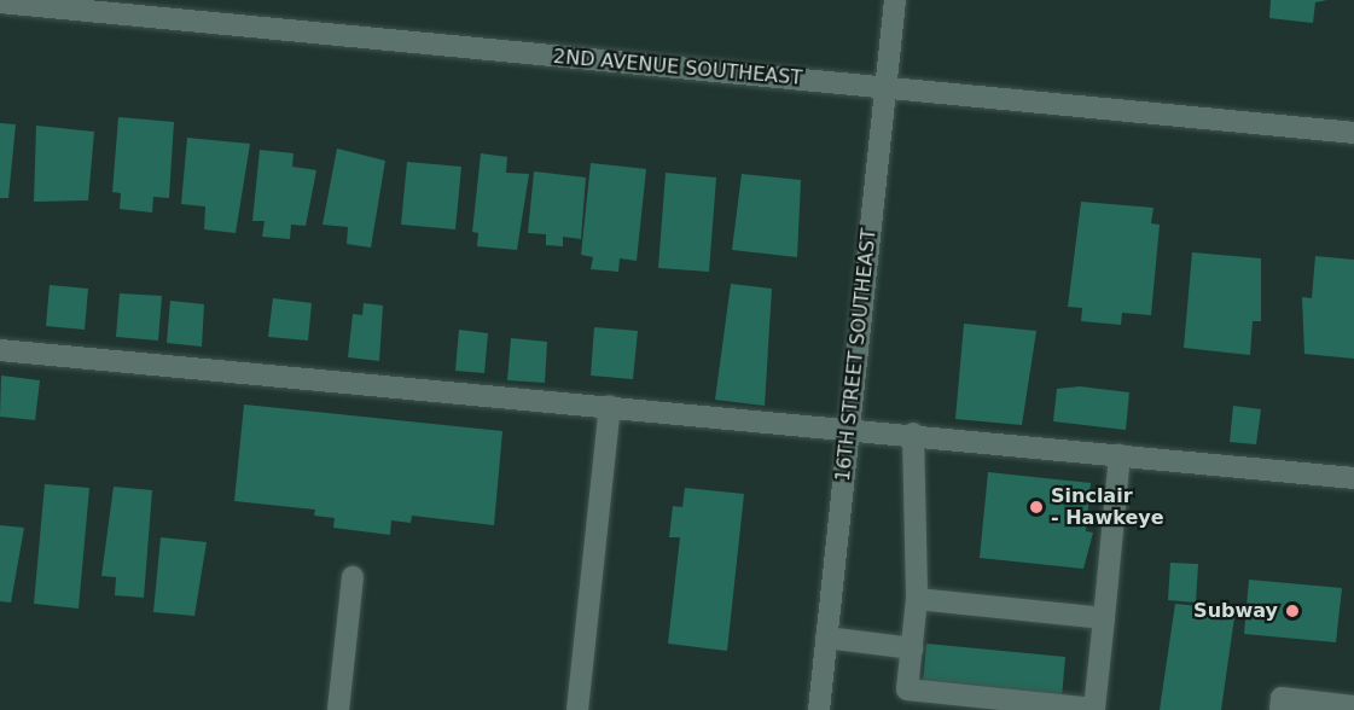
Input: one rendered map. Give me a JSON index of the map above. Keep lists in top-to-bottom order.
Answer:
{
  "streets": {
    "street": ["2ND AVENUE SOUTHEAST", "16TH STREET SOUTHEAST"]
  },
  "crossings": [
    ["2ND AVENUE SOUTHEAST", "16TH STREET SOUTHEAST"]
  ],
  "places": ["Sinclair - Hawkeye", "Subway"]
}
